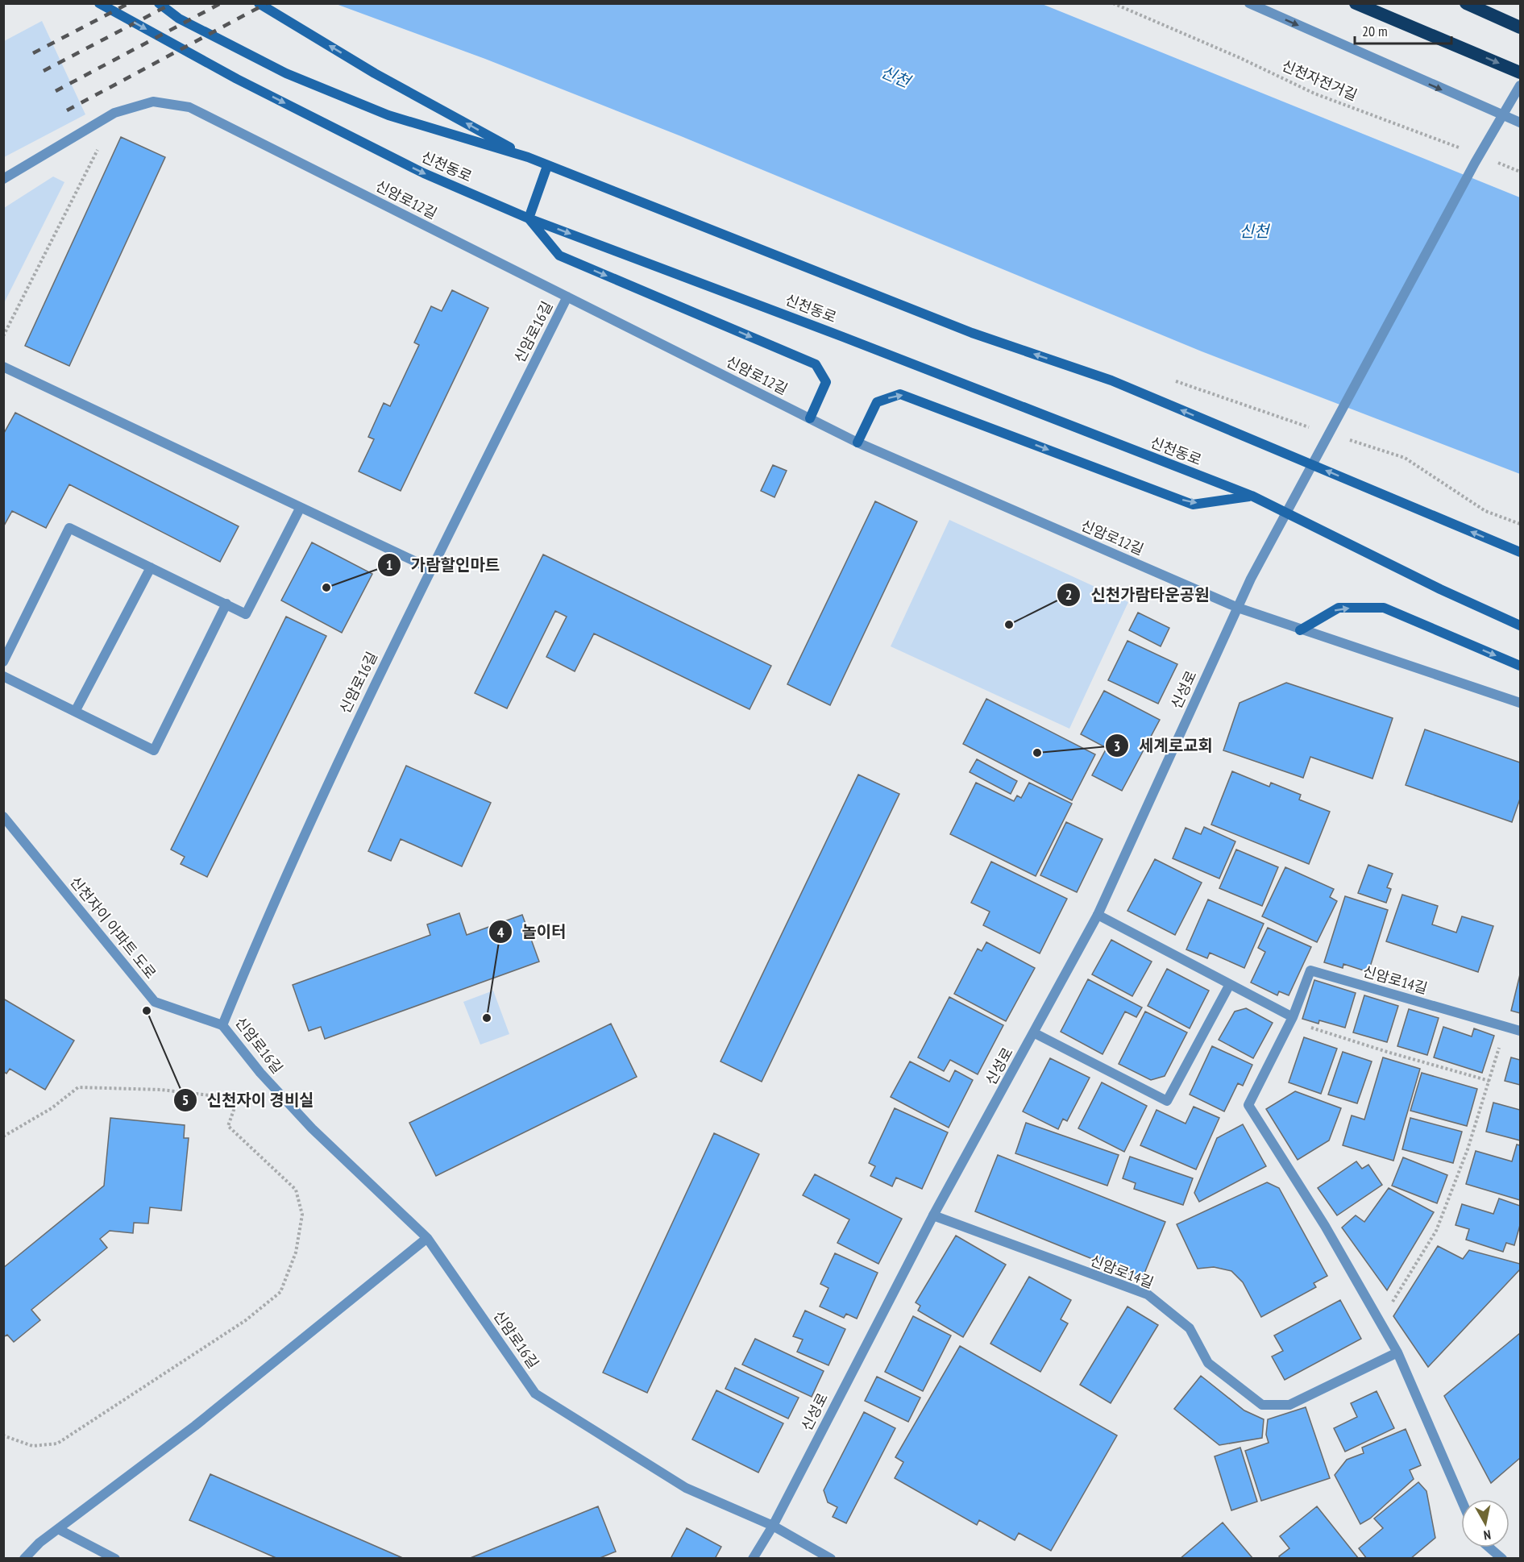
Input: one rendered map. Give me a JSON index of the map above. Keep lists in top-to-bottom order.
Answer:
{
  "streets": {
    "main road": ["신천동로"],
    "street": [
      "신암로12길",
      "신암로16길",
      "신성로",
      "신천자이 아파트 도로",
      "신암로14길"
    ],
    "path": ["신천자전거길"]
  },
  "crossings": [
    ["신암로12길", "신암로16길"],
    ["신암로12길", "신성로"],
    ["신암로16길", "신성로"],
    ["신암로16길", "신천자이 아파트 도로"],
    ["신성로", "신암로14길"]
  ],
  "water": ["신천"],
  "places": [
    "가람할인마트",
    "신천가람타운공원",
    "세계로교회",
    "신천자이 경비실",
    "놀이터"
  ],
  "scale_bar": "20 m",
  "north": "bottom"
}
